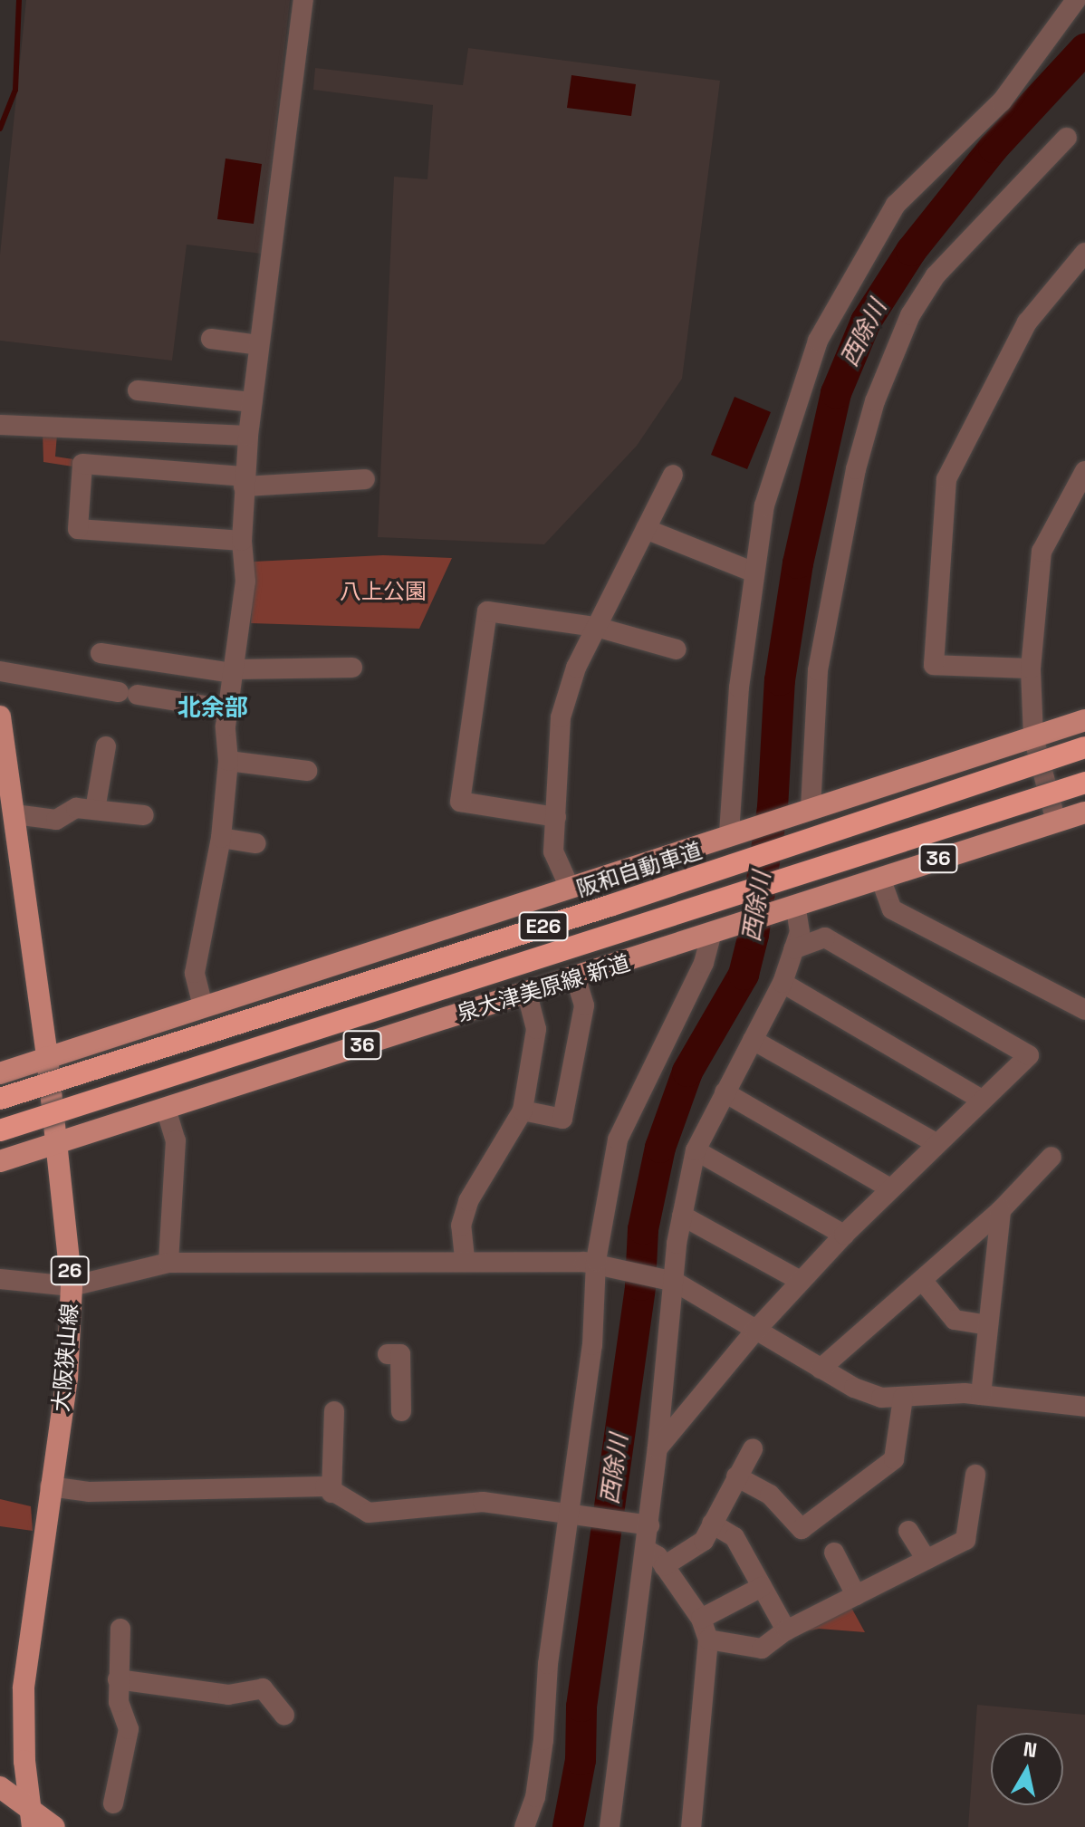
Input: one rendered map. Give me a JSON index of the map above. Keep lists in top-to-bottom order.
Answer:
{
  "streets": {
    "highway": ["阪和自動車道", "E26"],
    "main road": [
      "36",
      "泉大津美原線 新道",
      "26",
      "大阪狭山線"
    ]
  },
  "crossings": [
    ["泉大津美原線 新道", "大阪狭山線"]
  ],
  "districts": ["北余部"],
  "water": ["西除川"],
  "parks": ["八上公園"],
  "north": "top"
}
